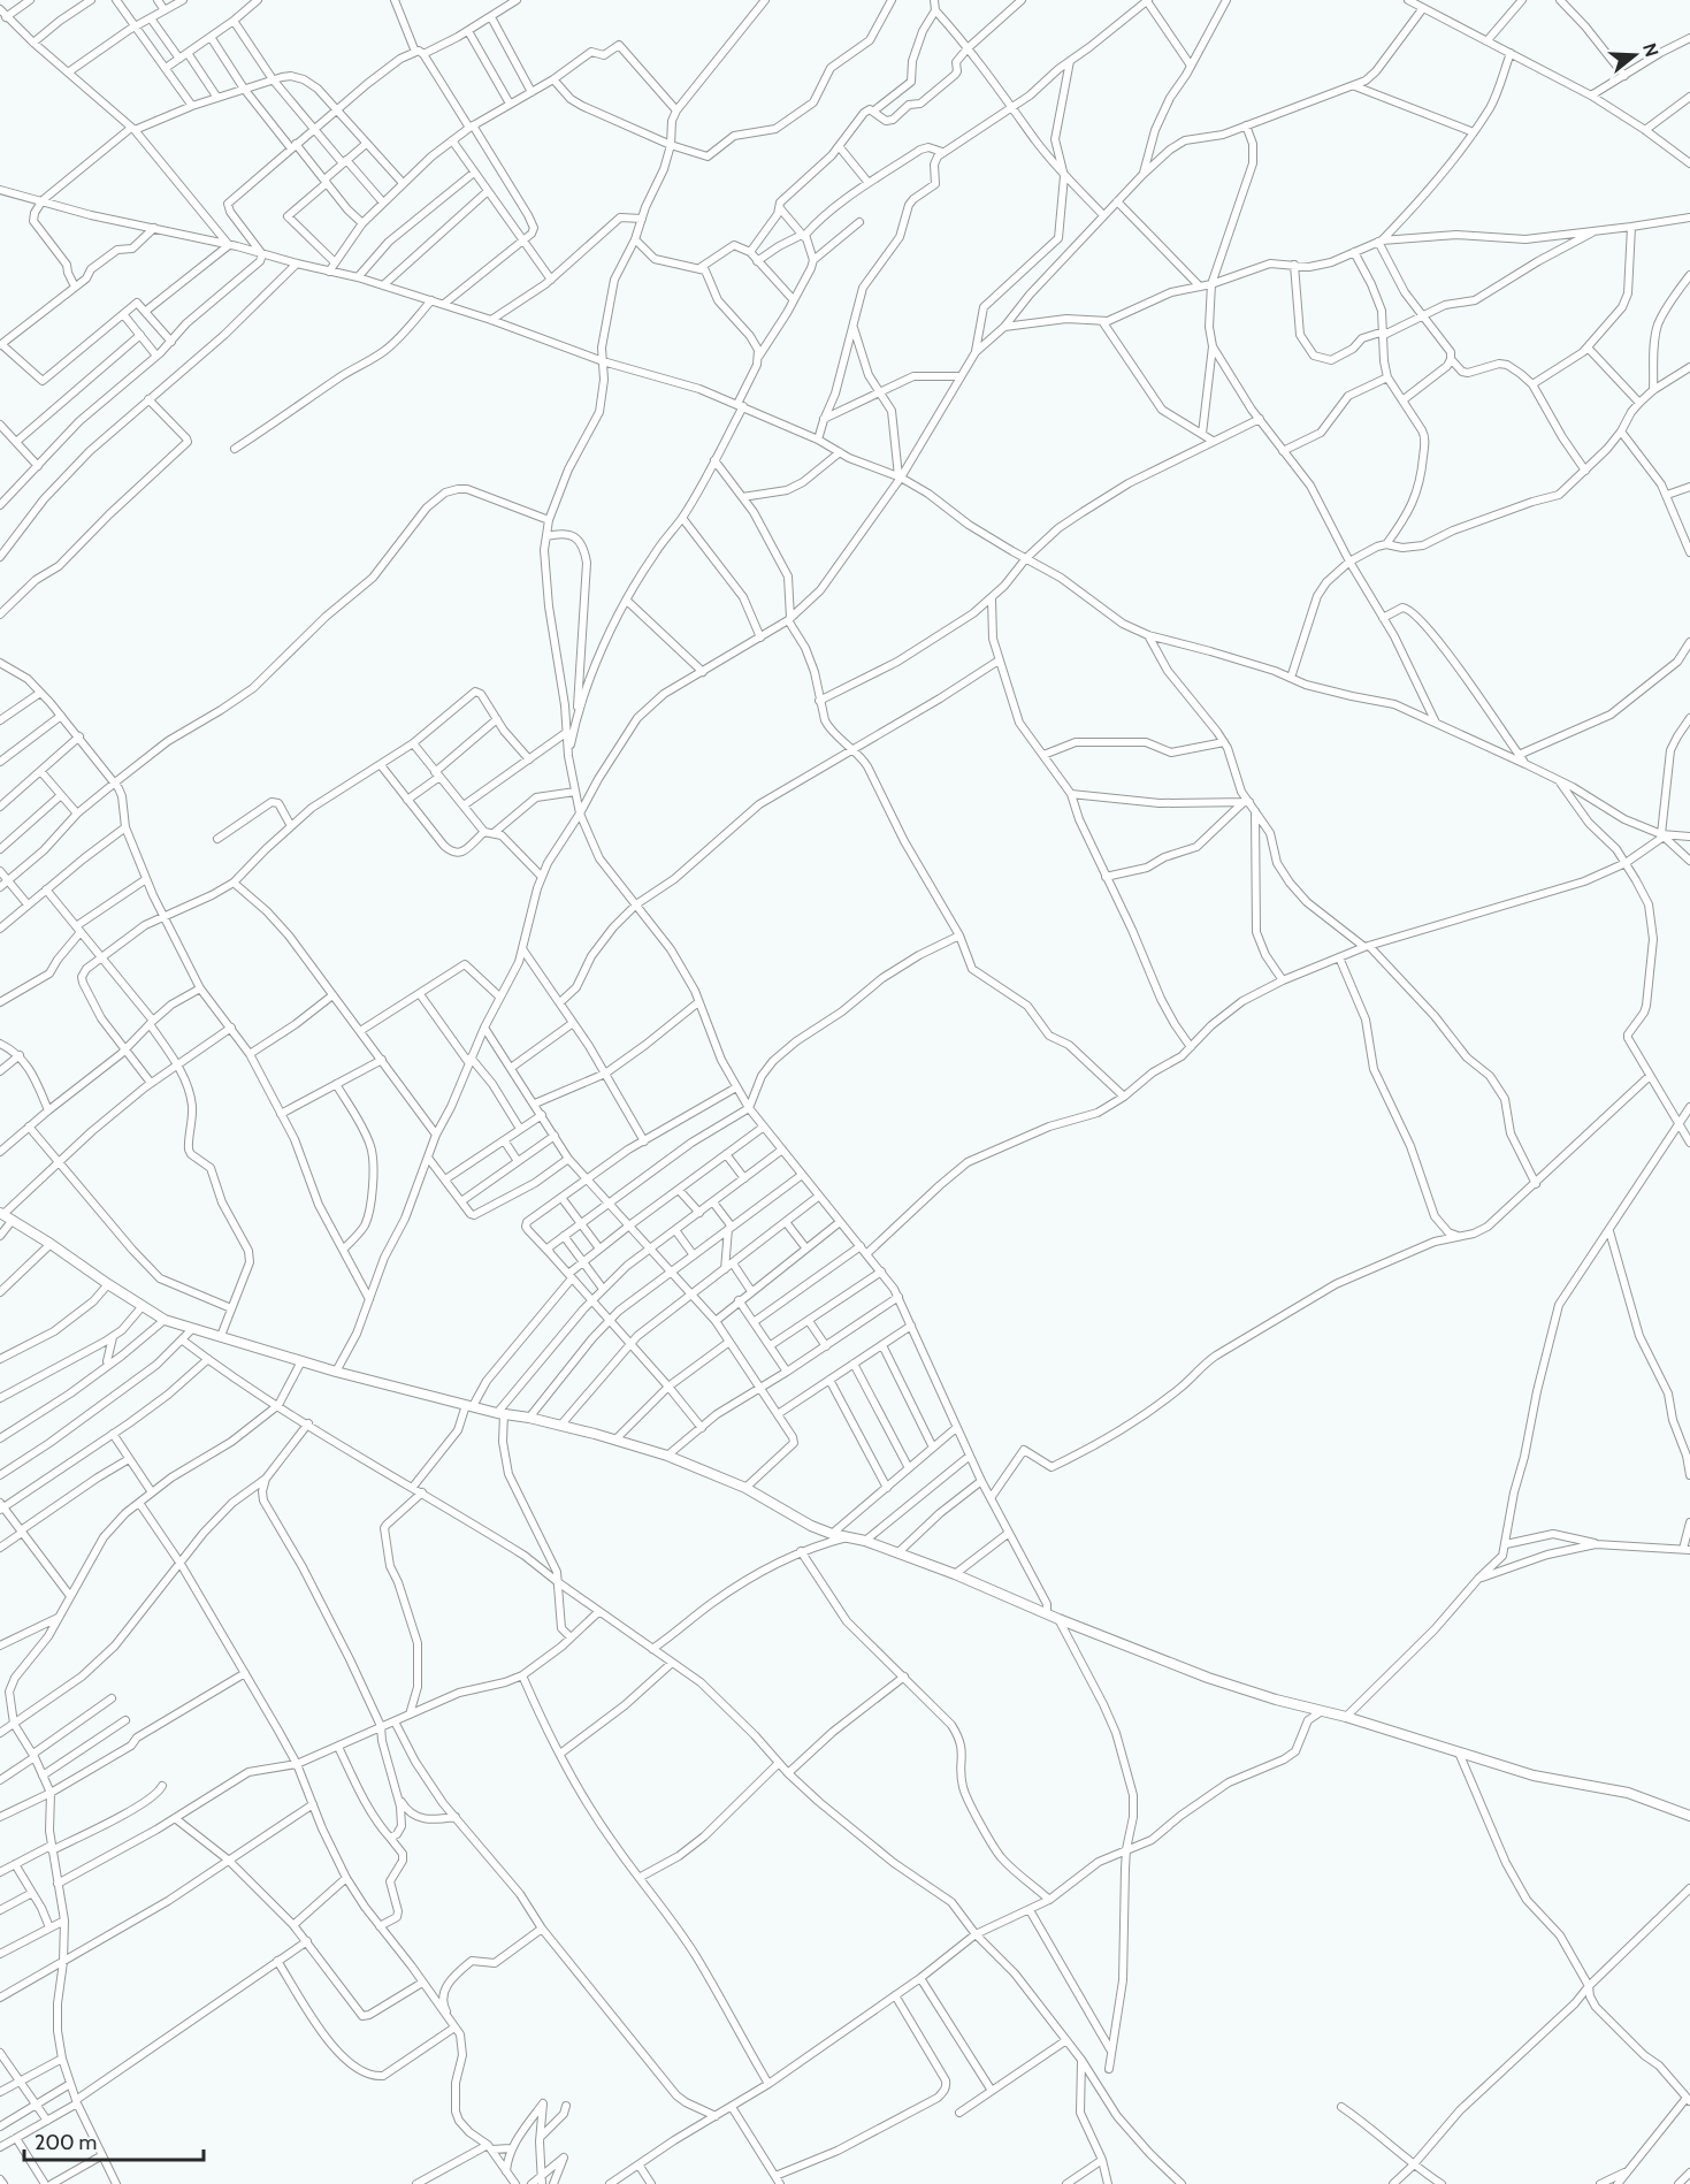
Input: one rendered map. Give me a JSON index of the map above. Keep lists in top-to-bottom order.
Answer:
{
  "scale_bar": "200 m",
  "north": "right"
}
